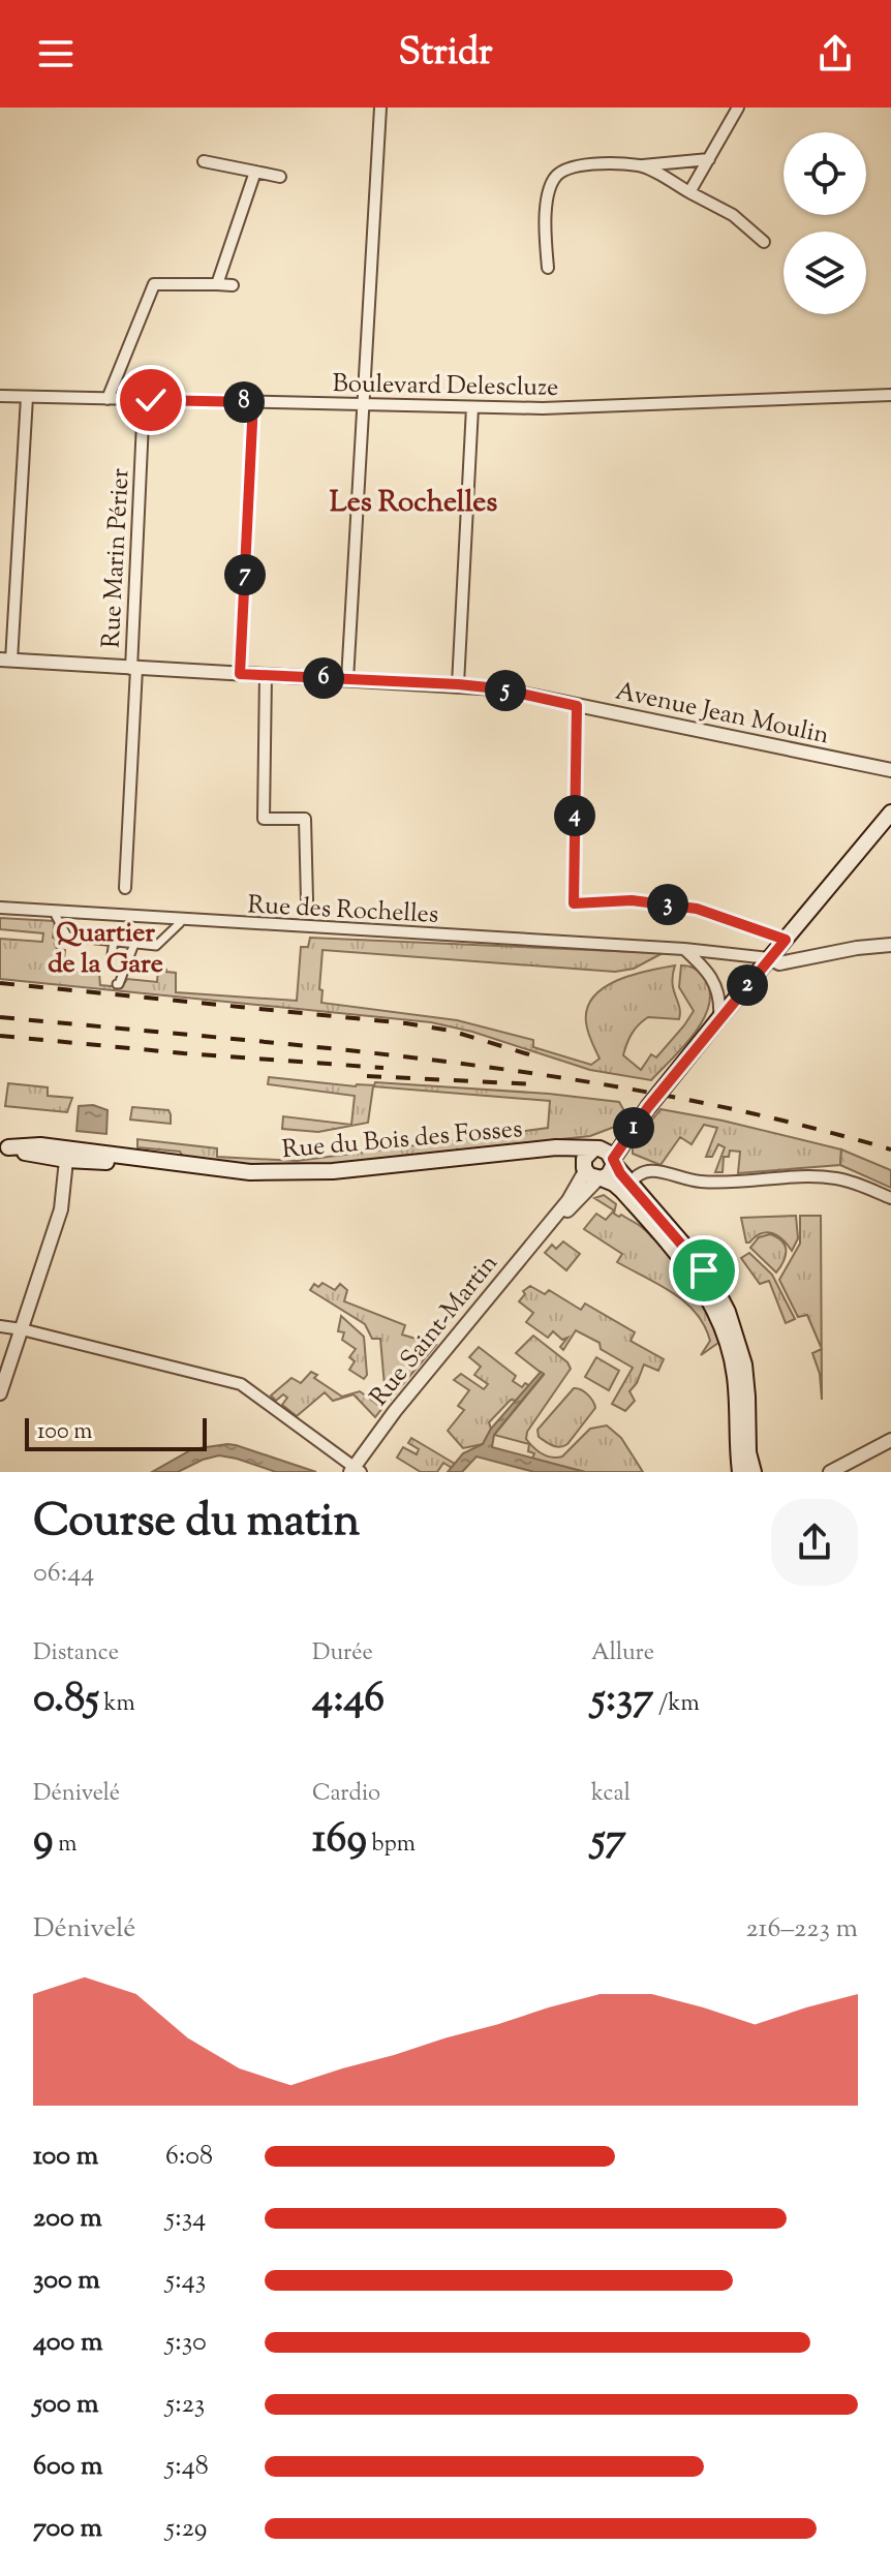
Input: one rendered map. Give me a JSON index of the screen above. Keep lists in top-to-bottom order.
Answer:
{
  "streets": {
    "main road": ["Rue du Bois des Fosses"],
    "street": [
      "Boulevard Delescluze",
      "Rue Marin Périer",
      "Avenue Jean Moulin",
      "Rue des Rochelles",
      "Rue Saint-Martin"
    ]
  },
  "crossings": [
    ["Boulevard Delescluze", "Rue Marin Périer"],
    ["Rue Marin Périer", "Avenue Jean Moulin"],
    ["Rue du Bois des Fosses", "Rue Saint-Martin"]
  ],
  "districts": ["Les Rochelles", "Quartier de la Gare"],
  "scale_bar": "100 m",
  "page": {
    "header": "Stridr",
    "pins": [
      "8",
      "7",
      "6",
      "5",
      "4",
      "3",
      "2",
      "1"
    ],
    "scale": "100 m",
    "heading": ["Course du matin", "06:44"],
    "stats": [
      ["Distance", "0.85 km"],
      ["Durée", "4:46"],
      ["Allure", "5:37 /km"],
      ["Dénivelé", "9 m"],
      ["Cardio", "169 bpm"],
      ["kcal", "57"]
    ],
    "chart": ["Dénivelé", "216–223 m"],
    "list": [
      {
        "name": "100 m",
        "note": "6:08"
      },
      {
        "name": "200 m",
        "note": "5:34"
      },
      {
        "name": "300 m",
        "note": "5:43"
      },
      {
        "name": "400 m",
        "note": "5:30"
      },
      {
        "name": "500 m",
        "note": "5:23"
      },
      {
        "name": "600 m",
        "note": "5:48"
      },
      {
        "name": "700 m",
        "note": "5:29"
      }
    ]
  }
}
